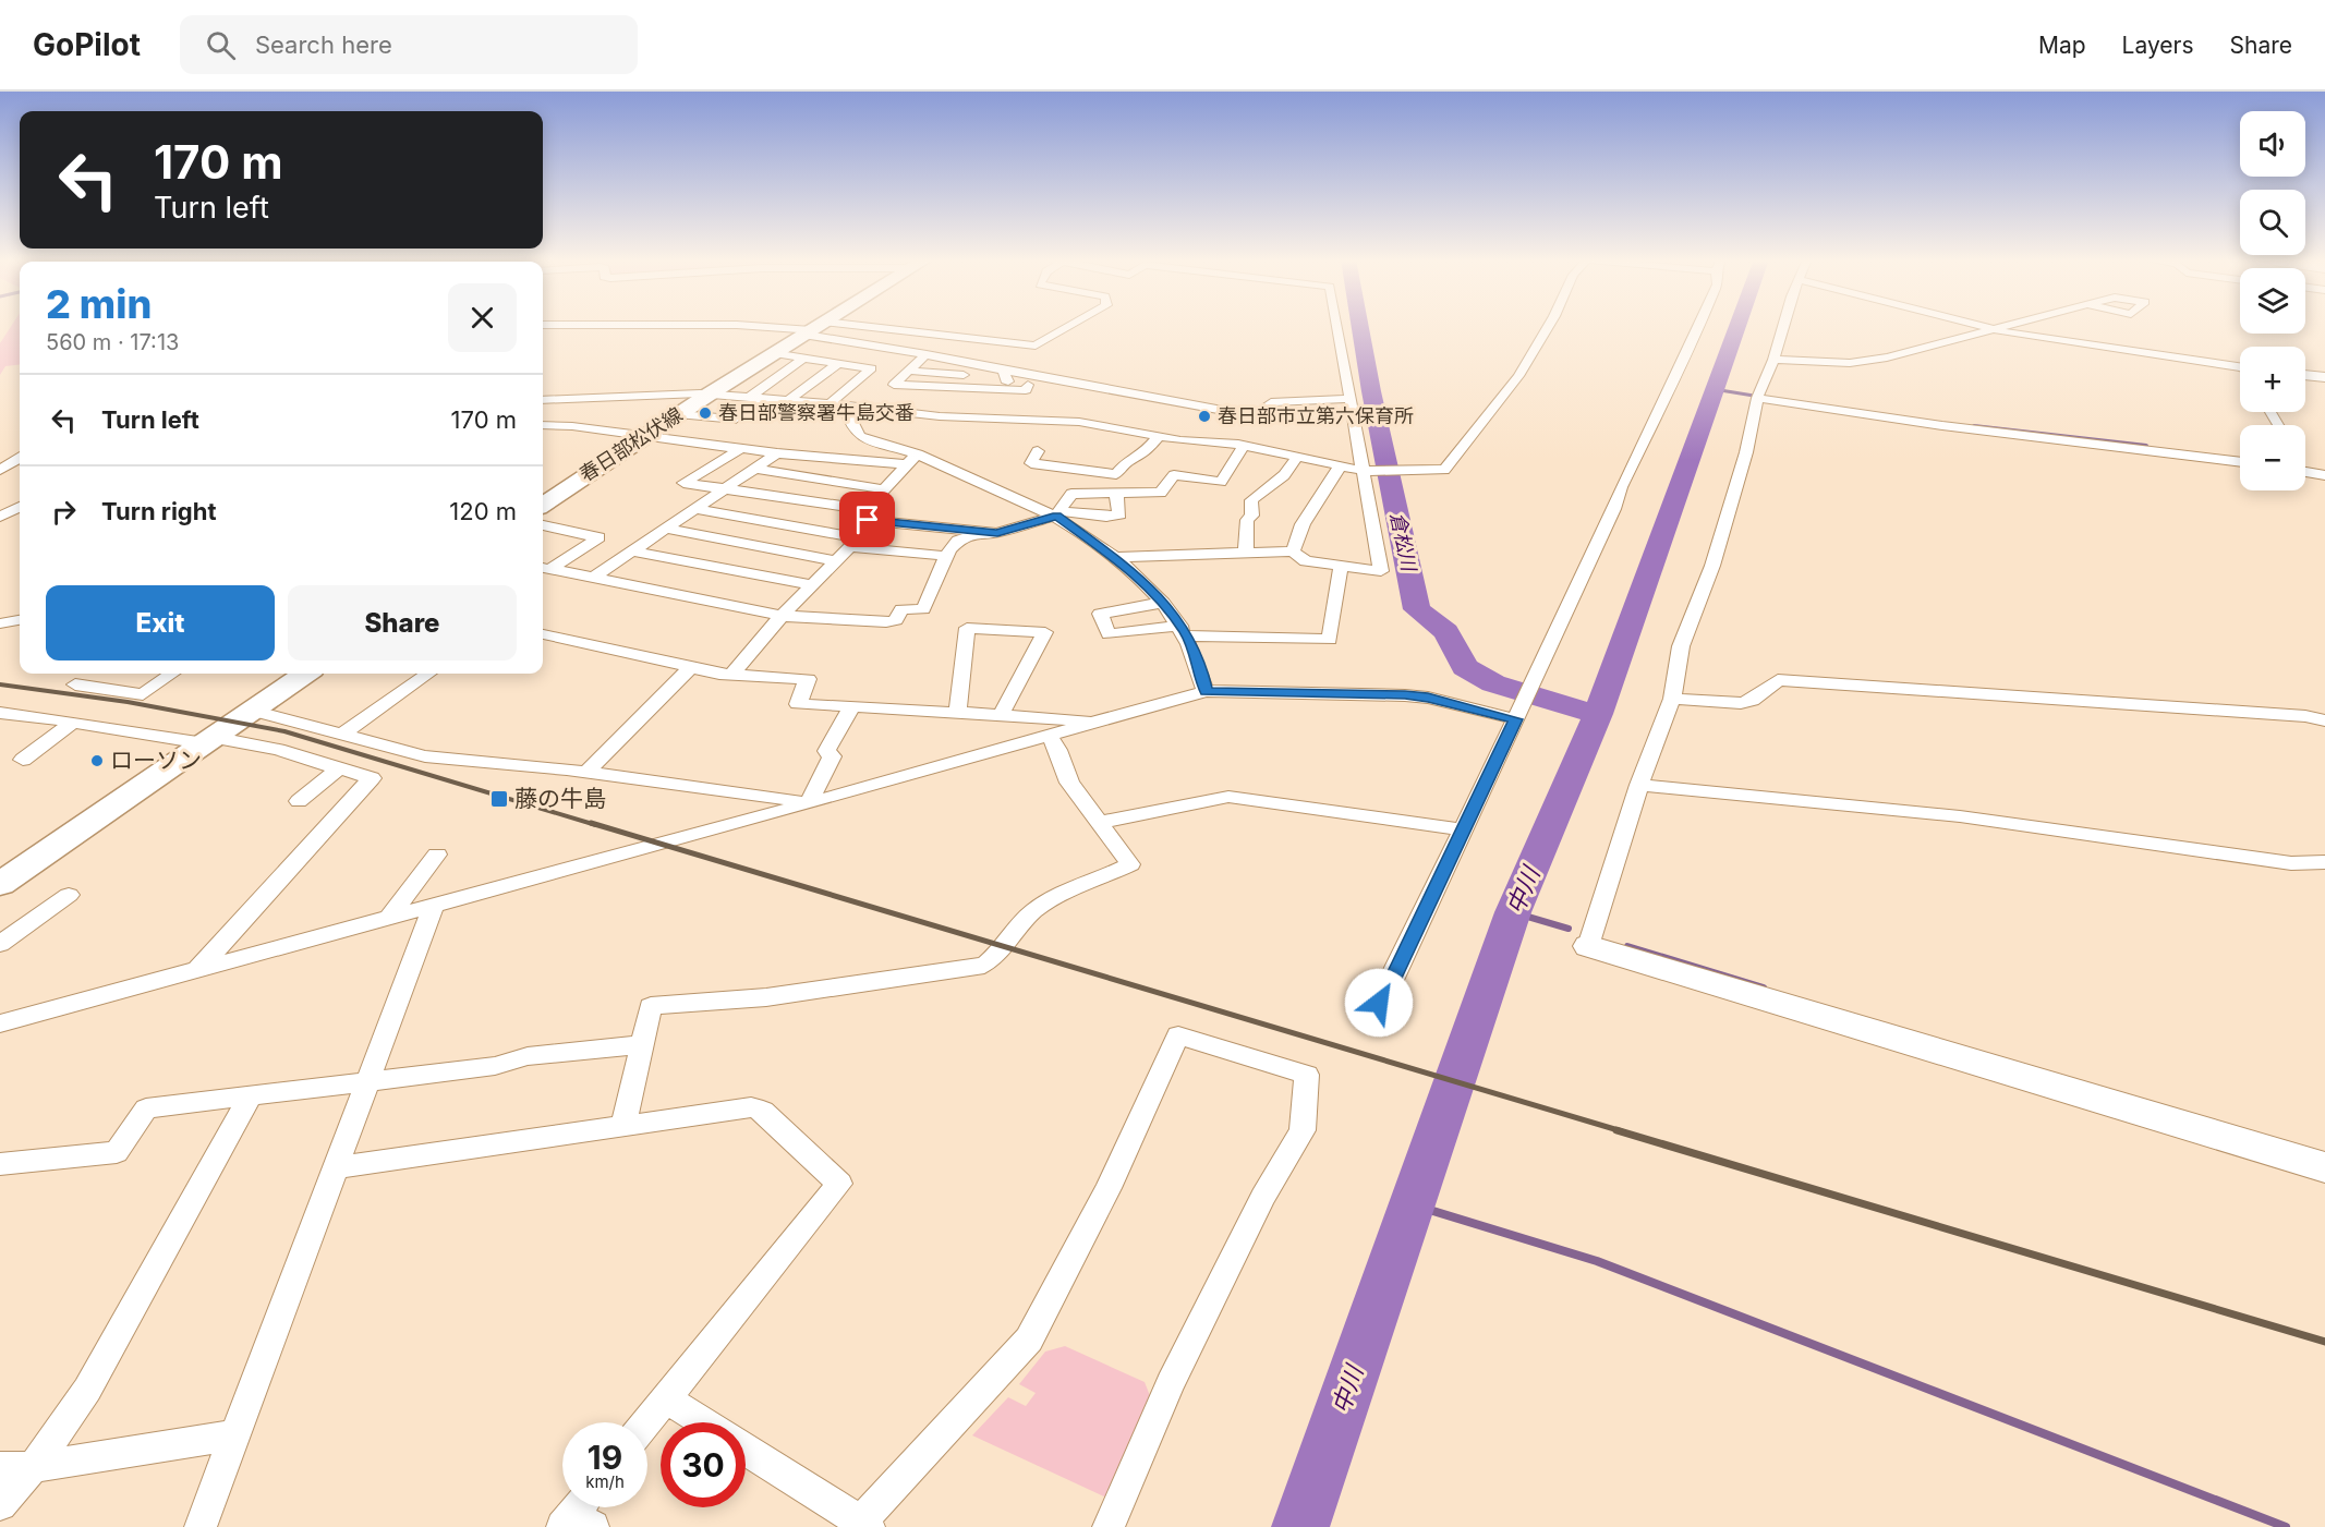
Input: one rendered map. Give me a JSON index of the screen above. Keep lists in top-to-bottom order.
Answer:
{
  "streets": {
    "main road": ["春日部松伏線"]
  },
  "water": ["倉松川", "中川"],
  "places": {
    "other": ["春日部警察署牛島交番", "春日部市立第六保育所", "ローソン"],
    "transit": ["藤の牛島"]
  },
  "page": {
    "header": "GoPilot",
    "search": "Search here",
    "nav": ["Map", "Layers", "Share"],
    "map_buttons": ["+", "−"],
    "turn": ["170 m", "Turn left"],
    "heading": ["2 min", "560 m · 17:13"],
    "list": [
      {
        "name": "Turn left",
        "value": "170 m"
      },
      {
        "name": "Turn right",
        "value": "120 m"
      }
    ],
    "buttons": ["Exit", "Share"],
    "speed": "19 km/h",
    "limit": "30"
  }
}
